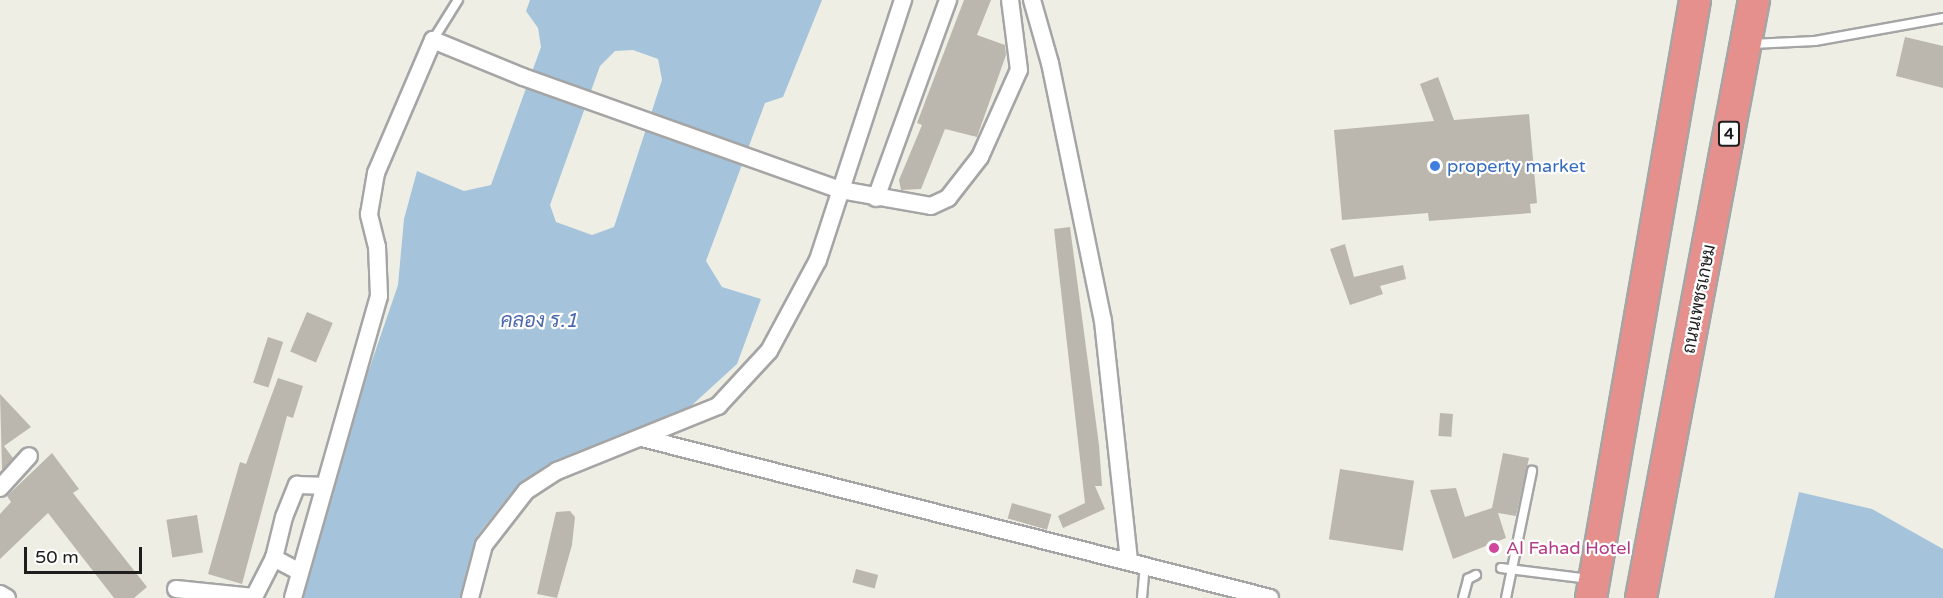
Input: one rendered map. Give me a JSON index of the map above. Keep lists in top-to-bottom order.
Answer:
{
  "streets": {
    "highway": ["4", "ถนนเพชรเกษม"]
  },
  "water": ["คลอง ร.1"],
  "places": ["property market", "Al Fahad Hotel"],
  "scale_bar": "50 m"
}
